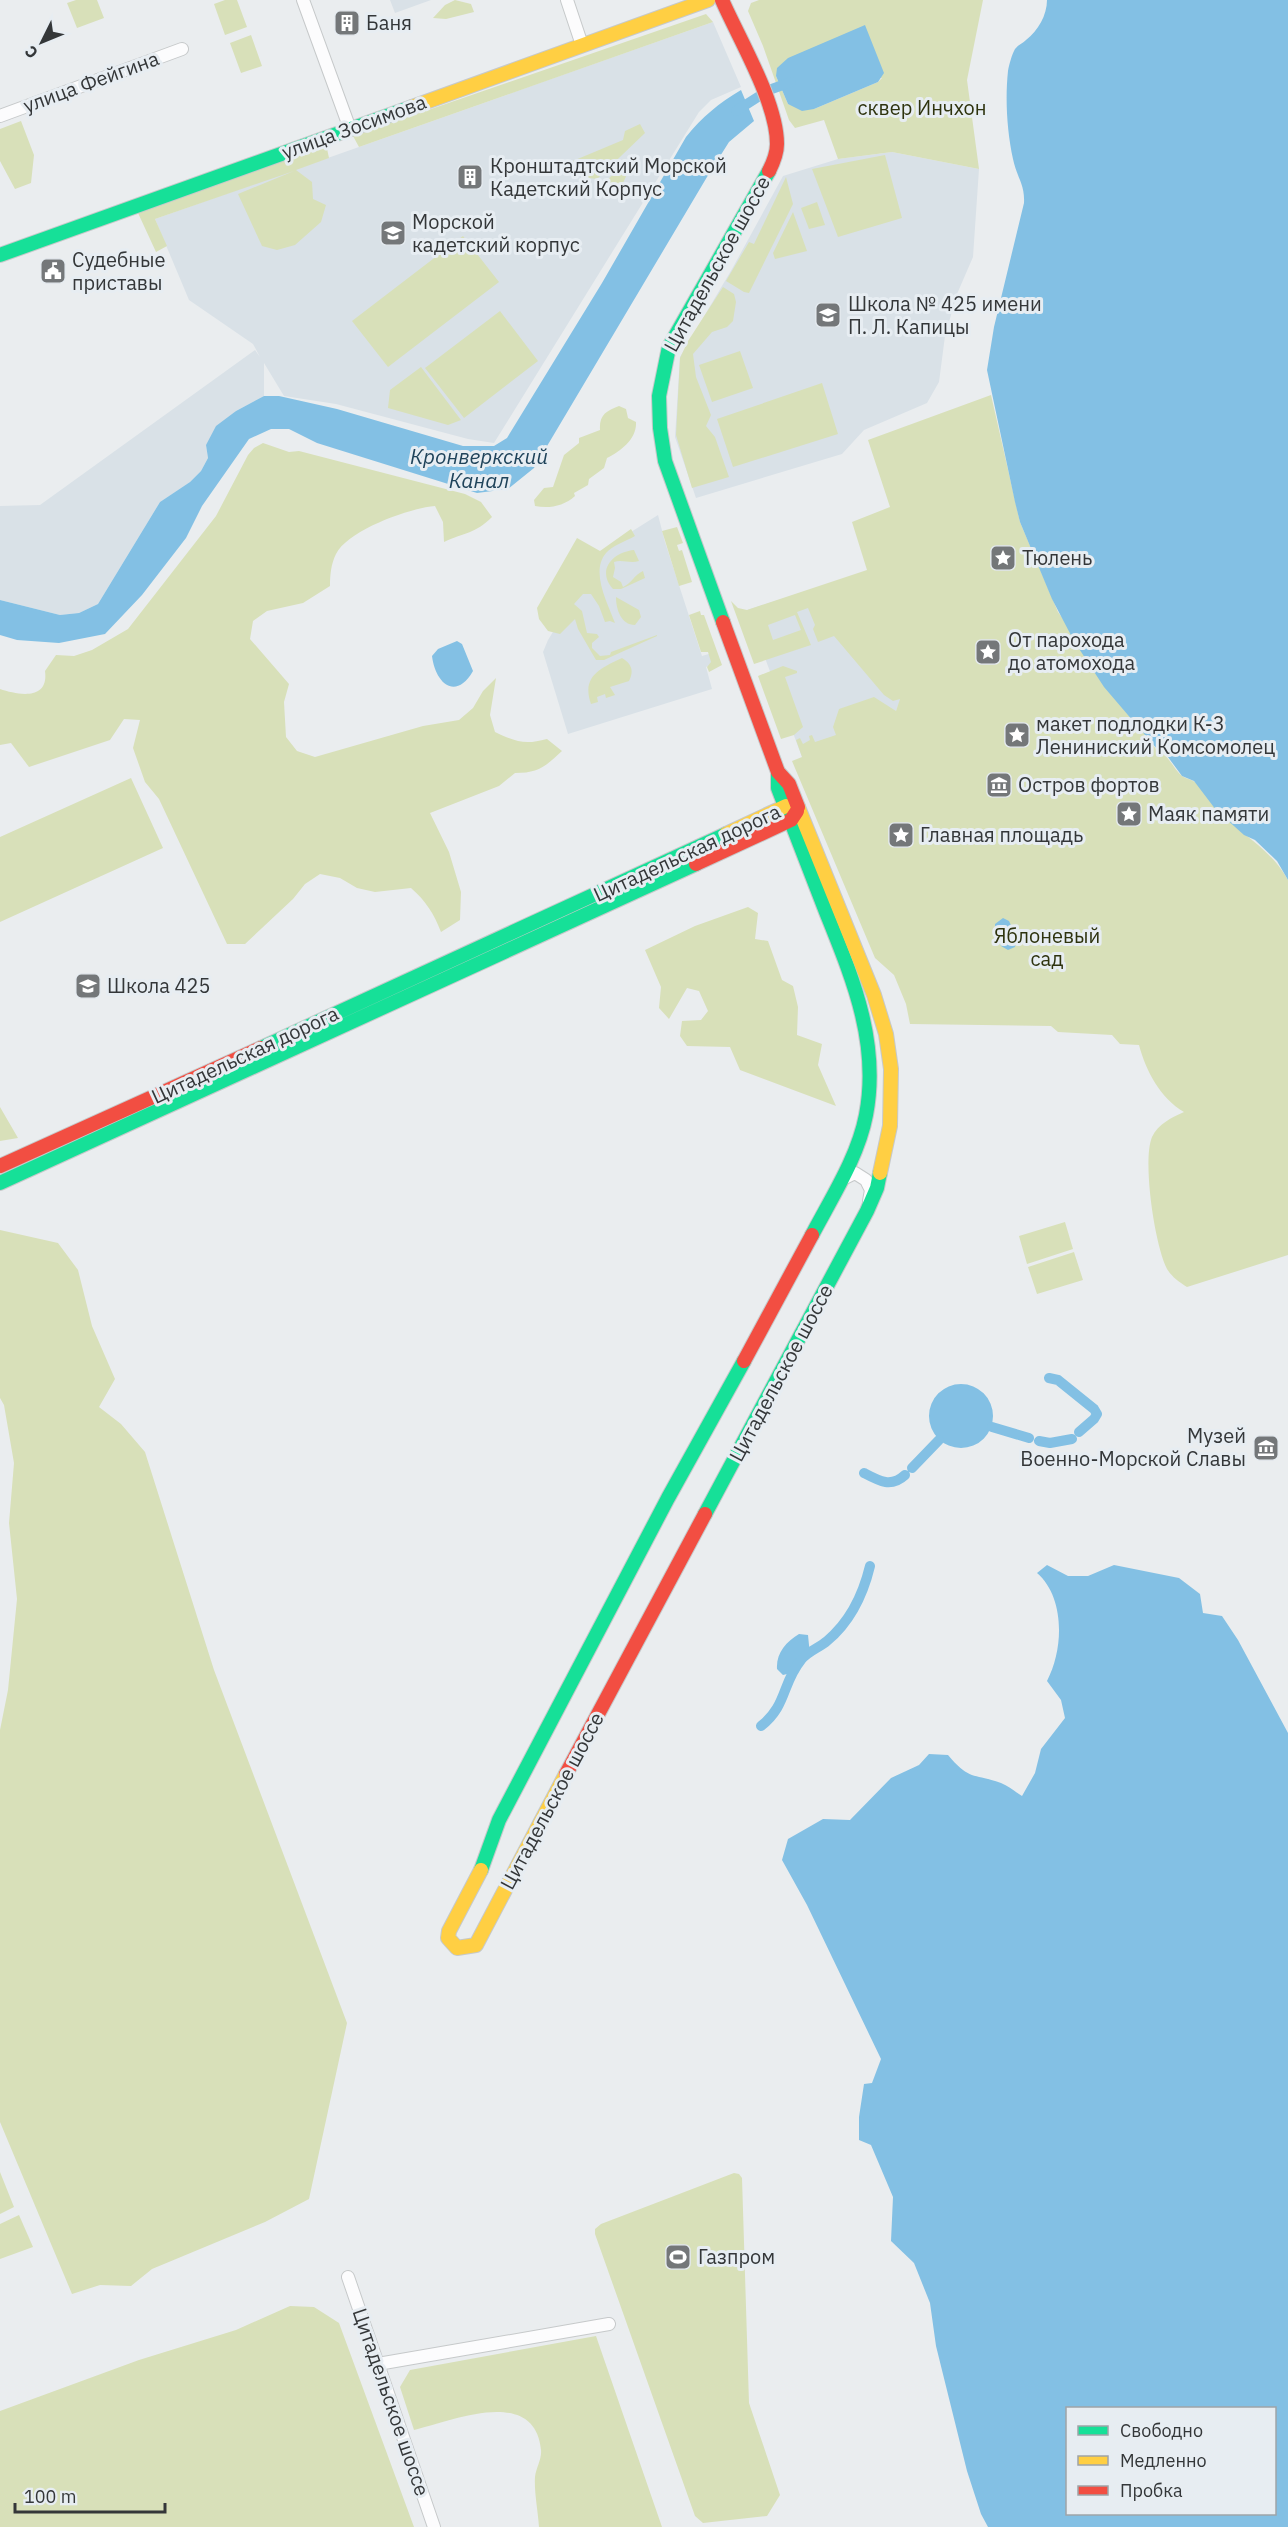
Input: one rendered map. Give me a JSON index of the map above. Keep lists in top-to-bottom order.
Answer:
{
  "streets": {
    "street": [
      "улица Фейгина",
      "улица Зосимова",
      "Цитадельское шоссе",
      "Цитадельская дорога"
    ]
  },
  "crossings": [
    ["Цитадельское шоссе", "Цитадельская дорога"]
  ],
  "water": ["Кронверкский Канал"],
  "parks": ["сквер Инчхон", "Яблоневый сад"],
  "places": {
    "building": ["Баня", "Кронштадтский Морской Кадетский Корпус"],
    "school or university": ["Морской кадетский корпус", "Школа № 425 имени П. Л. Капицы", "Школа 425"],
    "public building": ["Судебные приставы"],
    "place": [
      "Тюлень",
      "От парохода до атомохода",
      "макет подлодки К-3 Лениниский Комсомолец",
      "Маяк памяти",
      "Главная площадь"
    ],
    "museum": ["Остров фортов", "Музей Военно-Морской Славы"],
    "sports": ["Газпром"]
  },
  "legend": ["Свободно", "Медленно", "Пробка"],
  "scale_bar": "100 m",
  "north": "bottom left"
}
